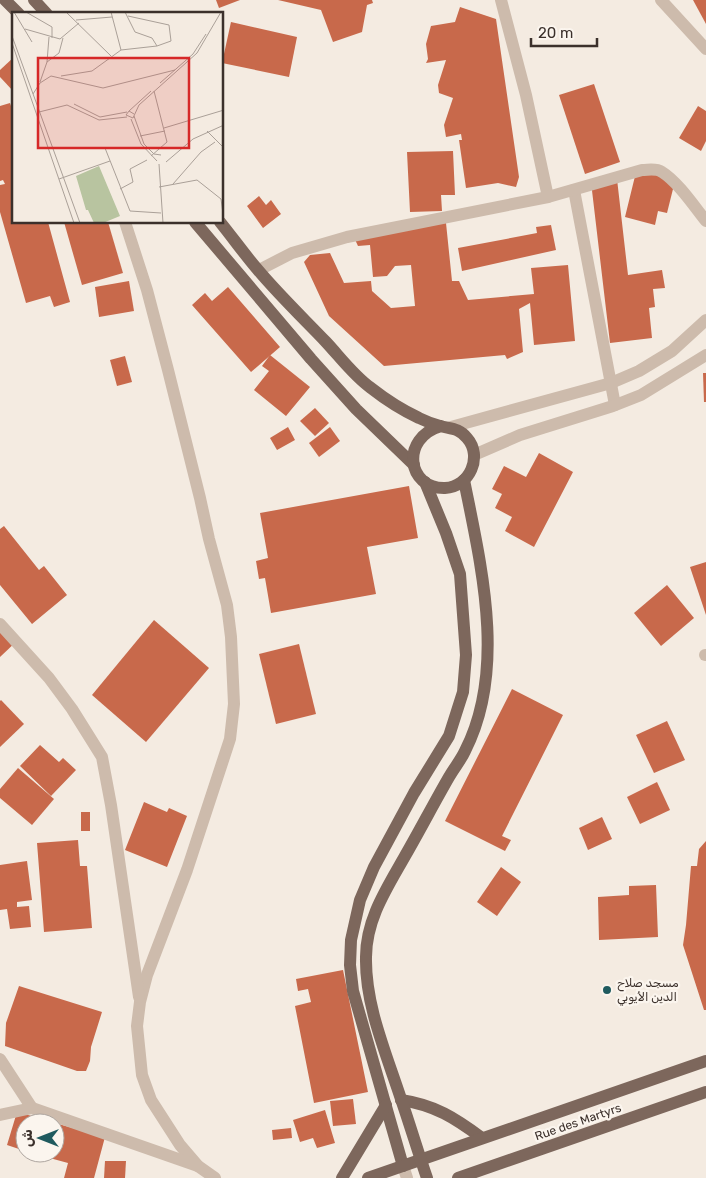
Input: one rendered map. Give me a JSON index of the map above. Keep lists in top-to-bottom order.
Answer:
{
  "streets": {
    "main road": ["Rue des Martyrs"]
  },
  "places": ["مسجد صلاح الدين الأيوبي"],
  "scale_bar": "20 m",
  "north": "left"
}
